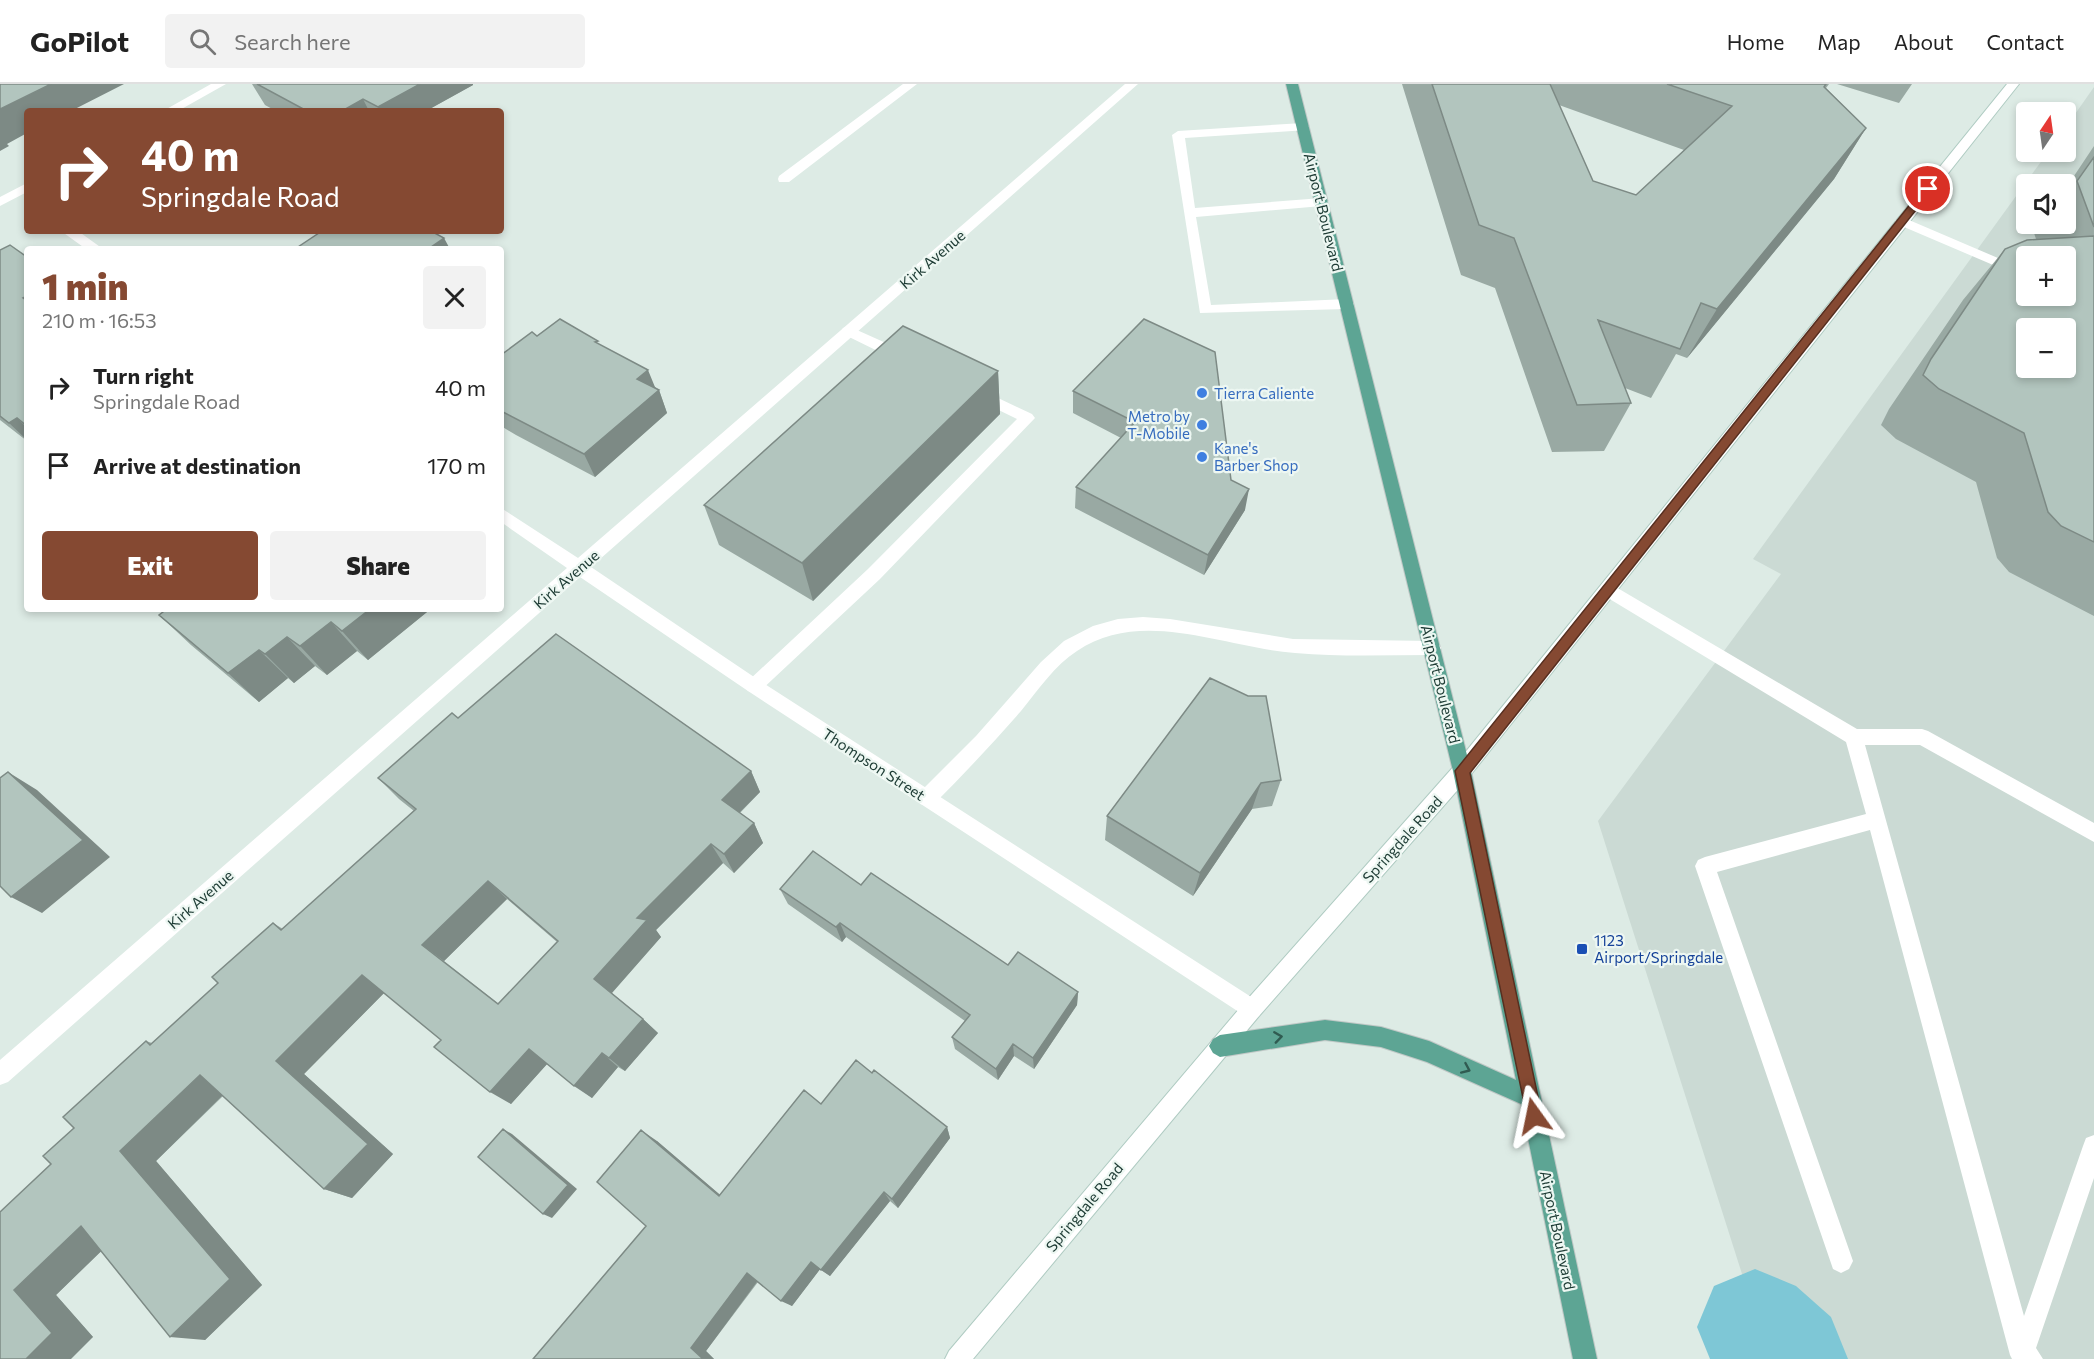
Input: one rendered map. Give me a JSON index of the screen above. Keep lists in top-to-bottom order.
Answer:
{
  "streets": {
    "main road": ["Airport Boulevard"],
    "street": ["Kirk Avenue", "Thompson Street", "Springdale Road"]
  },
  "crossings": [
    ["Airport Boulevard", "Springdale Road"],
    ["Kirk Avenue", "Thompson Street"],
    ["Thompson Street", "Springdale Road"]
  ],
  "places": {
    "other": ["Tierra Caliente", "Metro by T-Mobile", "Kane's Barber Shop"],
    "transit": ["1123 Airport/Springdale"]
  },
  "north": "top",
  "page": {
    "header": "GoPilot",
    "search": "Search here",
    "nav": [
      "Home",
      "Map",
      "About",
      "Contact"
    ],
    "map_buttons": ["+", "−"],
    "turn": ["40 m", "Springdale Road"],
    "heading": ["1 min", "210 m · 16:53"],
    "list": [
      {
        "name": "Turn right",
        "note": "Springdale Road",
        "value": "40 m"
      },
      {
        "name": "Arrive at destination",
        "value": "170 m"
      }
    ],
    "buttons": ["Exit", "Share"]
  }
}
